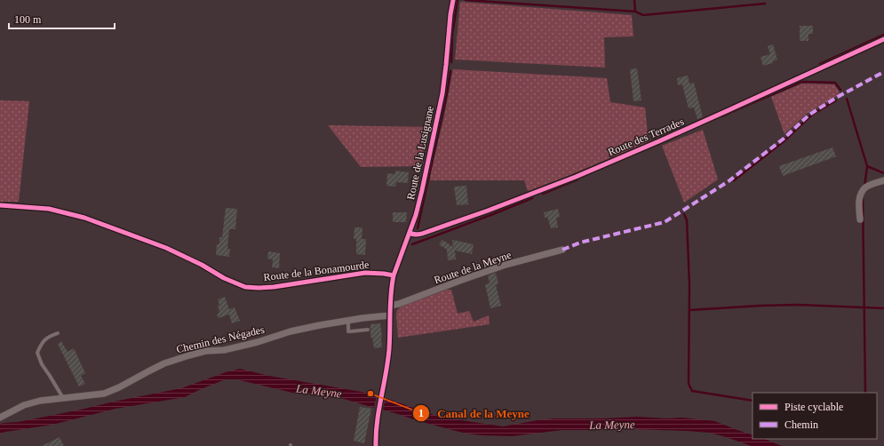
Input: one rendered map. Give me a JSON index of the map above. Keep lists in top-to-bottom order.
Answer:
{
  "streets": {
    "street": [
      "Route des Terrades",
      "Route de la Lusignane",
      "Route de la Meyne",
      "Route de la Bonamourde",
      "Chemin des Négades"
    ]
  },
  "crossings": [
    ["Route des Terrades", "Route de la Lusignane"],
    ["Route de la Lusignane", "Route de la Meyne"],
    ["Route de la Lusignane", "Route de la Bonamourde"],
    ["Route de la Lusignane", "Chemin des Négades"]
  ],
  "water": ["La Meyne"],
  "places": ["Canal de la Meyne"],
  "legend": ["Piste cyclable", "Chemin"],
  "scale_bar": "100 m"
}
